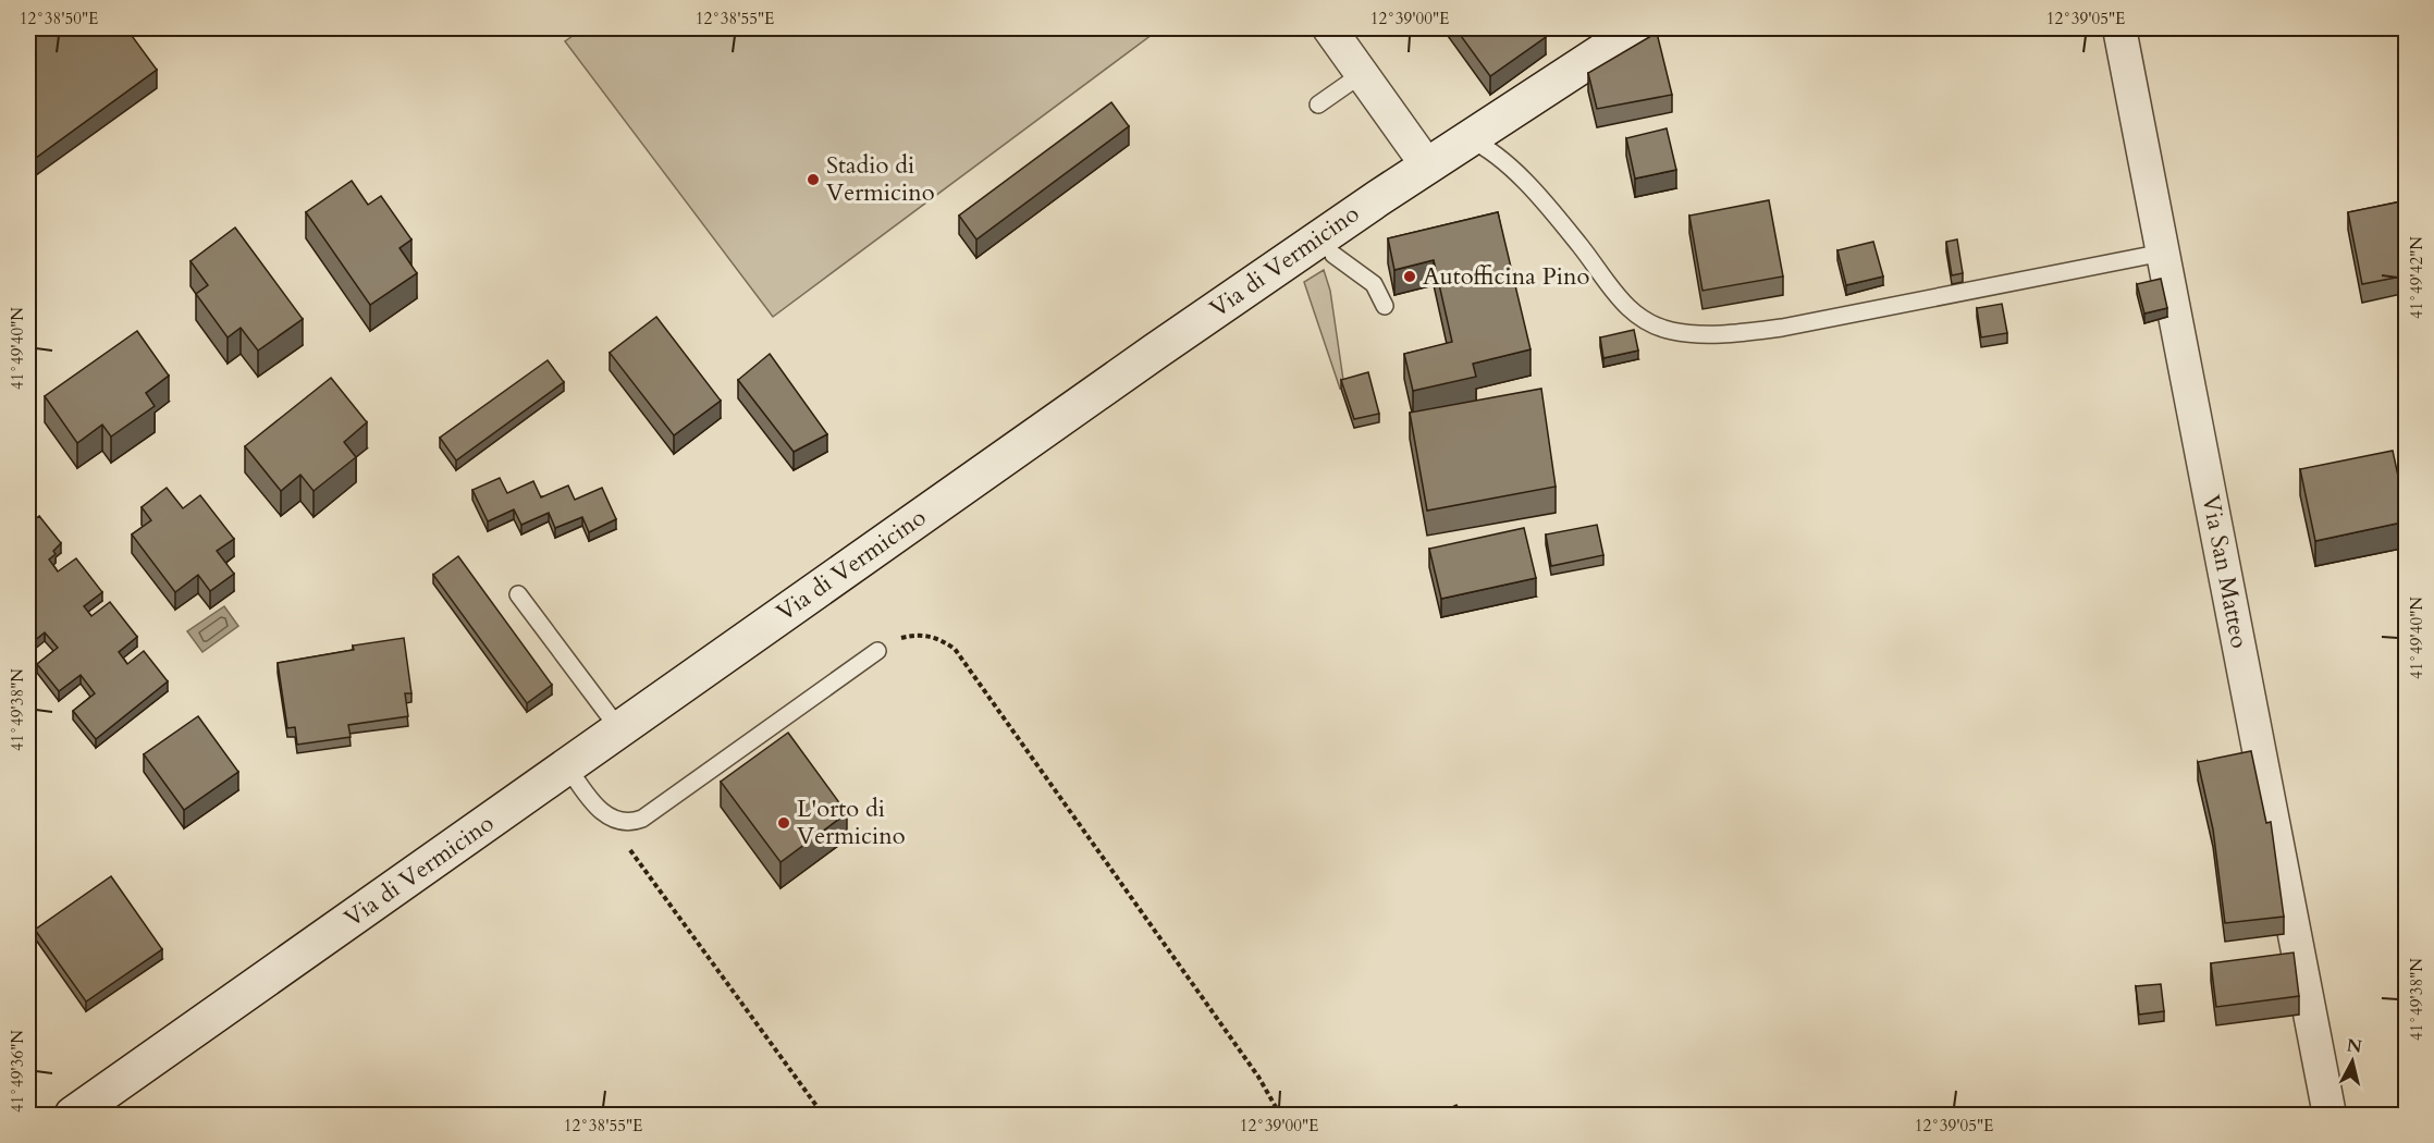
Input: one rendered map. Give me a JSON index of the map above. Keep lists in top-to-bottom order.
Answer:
{
  "streets": {
    "main road": ["Via di Vermicino"],
    "street": ["Via San Matteo"]
  },
  "places": ["Stadio di Vermicino", "Autofficina Pino", "L'orto di Vermicino"],
  "north": "top",
  "coordinates": [
    "12°38'50\"E",
    "12°38'55\"E",
    "12°39'00\"E",
    "12°39'05\"E",
    "41°49'42\"N",
    "41°49'40\"N",
    "41°49'38\"N",
    "41°49'36\"N"
  ]
}
